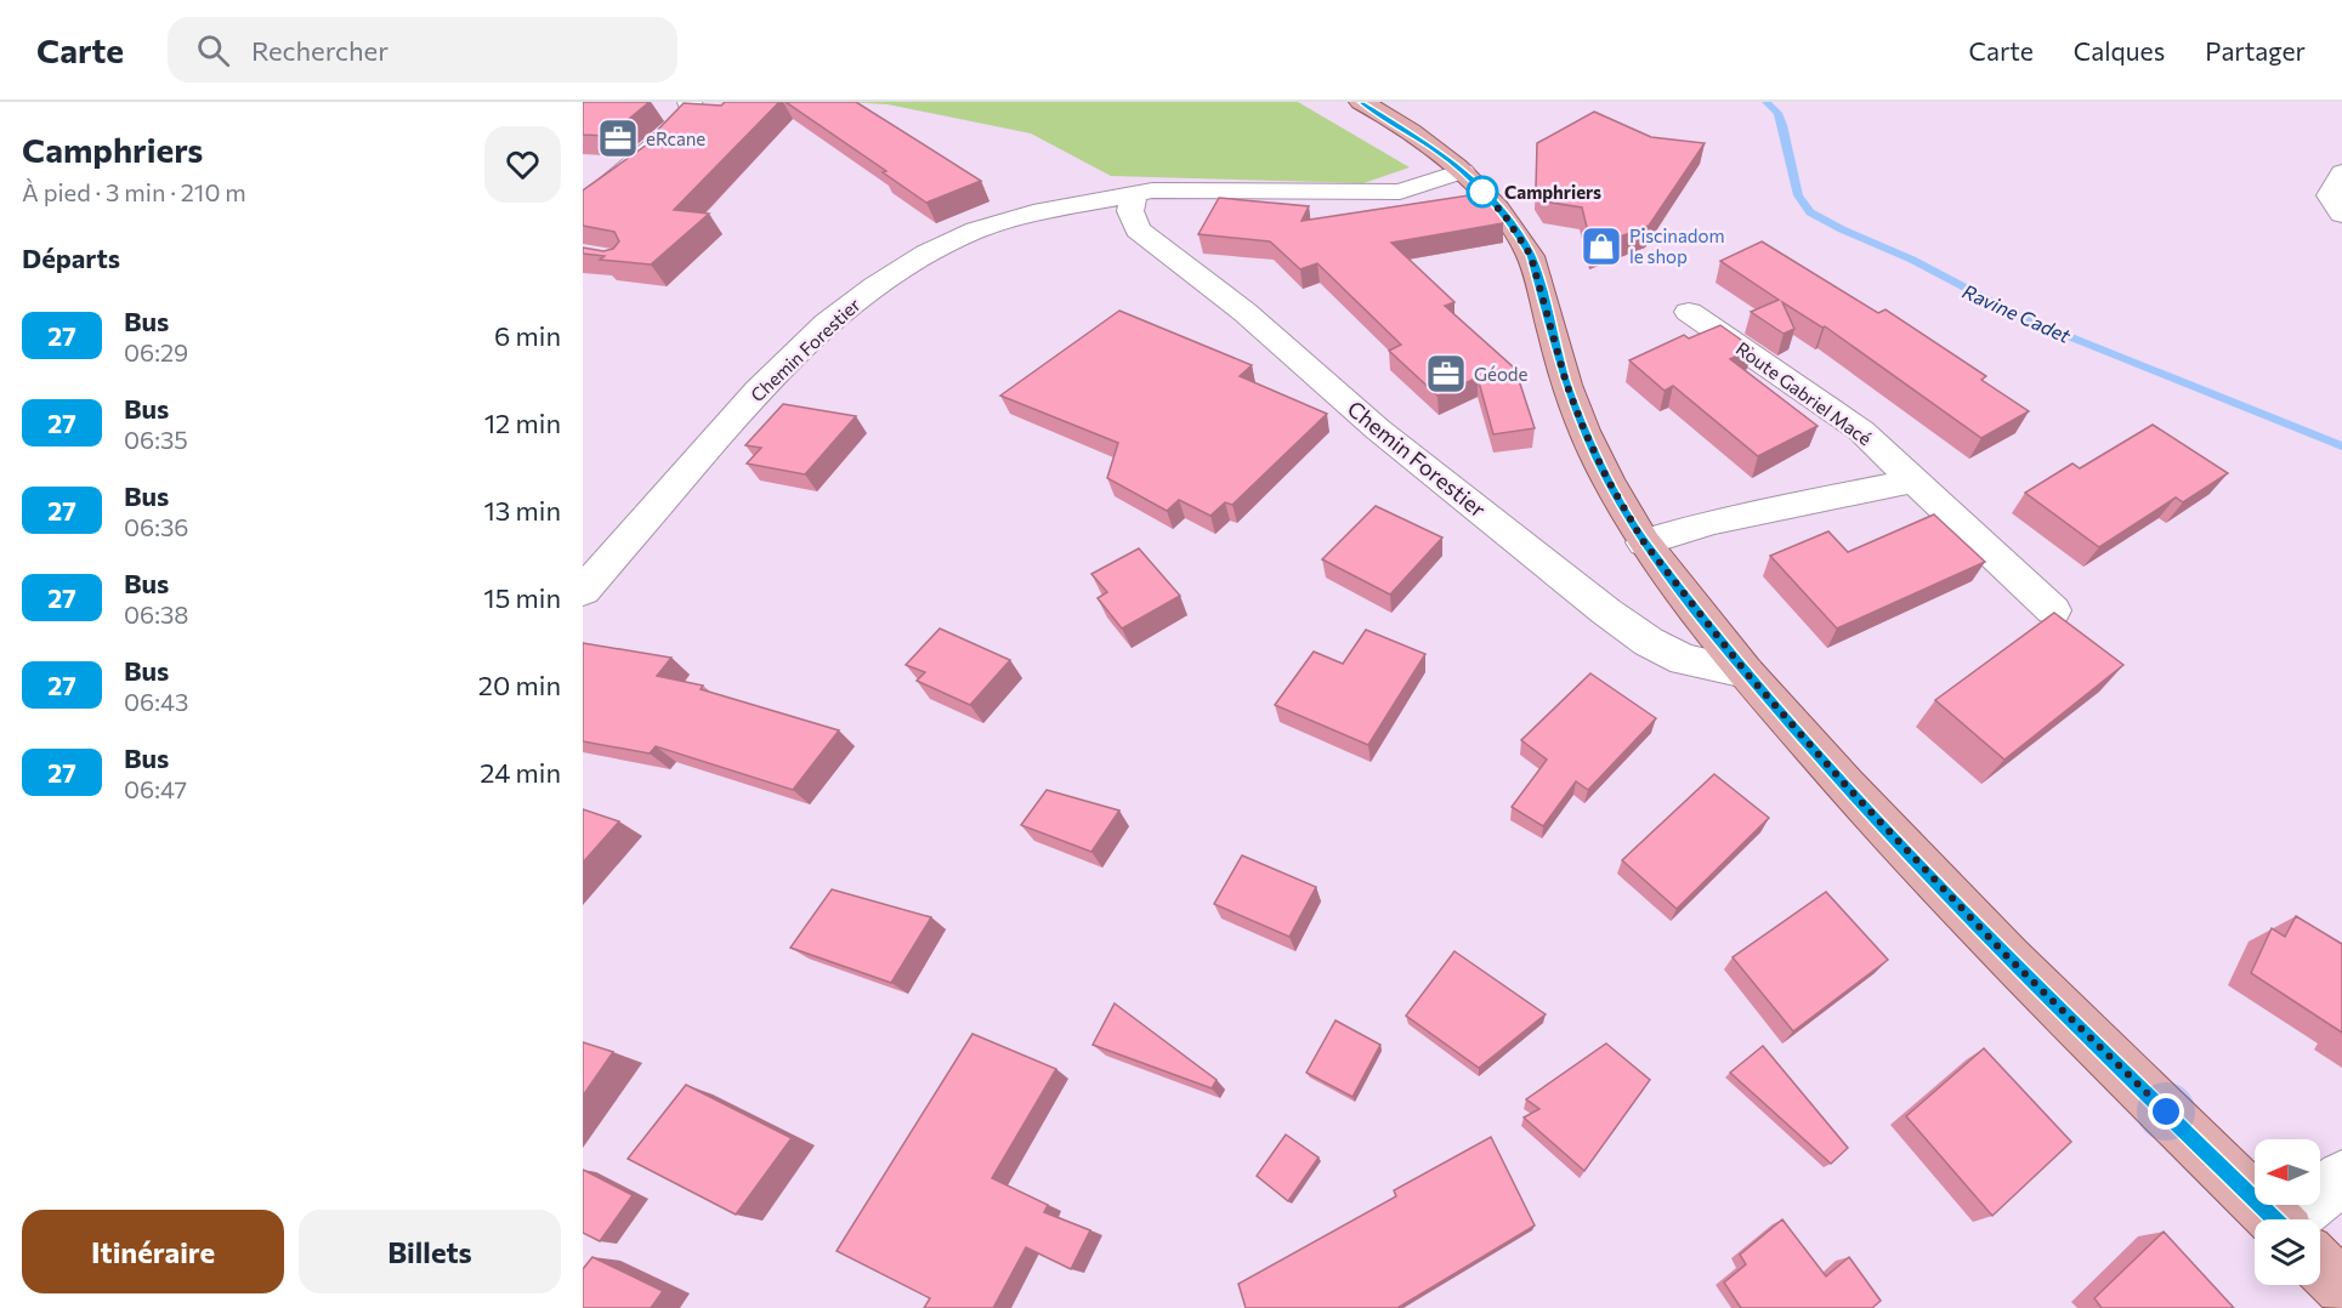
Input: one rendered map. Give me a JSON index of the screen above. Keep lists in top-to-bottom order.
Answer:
{
  "streets": {
    "street": ["Chemin Forestier", "Route Gabriel Macé"]
  },
  "water": ["Ravine Cadet"],
  "places": {
    "office": ["eRcane", "Géode"],
    "other": ["Camphriers"],
    "shop": ["Piscinadom le shop"]
  },
  "lines": ["bus line 27"],
  "north": "left",
  "page": {
    "header": "Carte",
    "search": "Rechercher",
    "nav": ["Carte", "Calques", "Partager"],
    "heading": [
      ["Camphriers", "À pied · 3 min · 210 m"],
      "Départs"
    ],
    "list": [
      {
        "mark": "27",
        "name": "Bus",
        "note": "06:29",
        "value": "6 min"
      },
      {
        "mark": "27",
        "name": "Bus",
        "note": "06:35",
        "value": "12 min"
      },
      {
        "mark": "27",
        "name": "Bus",
        "note": "06:36",
        "value": "13 min"
      },
      {
        "mark": "27",
        "name": "Bus",
        "note": "06:38",
        "value": "15 min"
      },
      {
        "mark": "27",
        "name": "Bus",
        "note": "06:43",
        "value": "20 min"
      },
      {
        "mark": "27",
        "name": "Bus",
        "note": "06:47",
        "value": "24 min"
      }
    ],
    "buttons": ["Itinéraire", "Billets"]
  }
}
